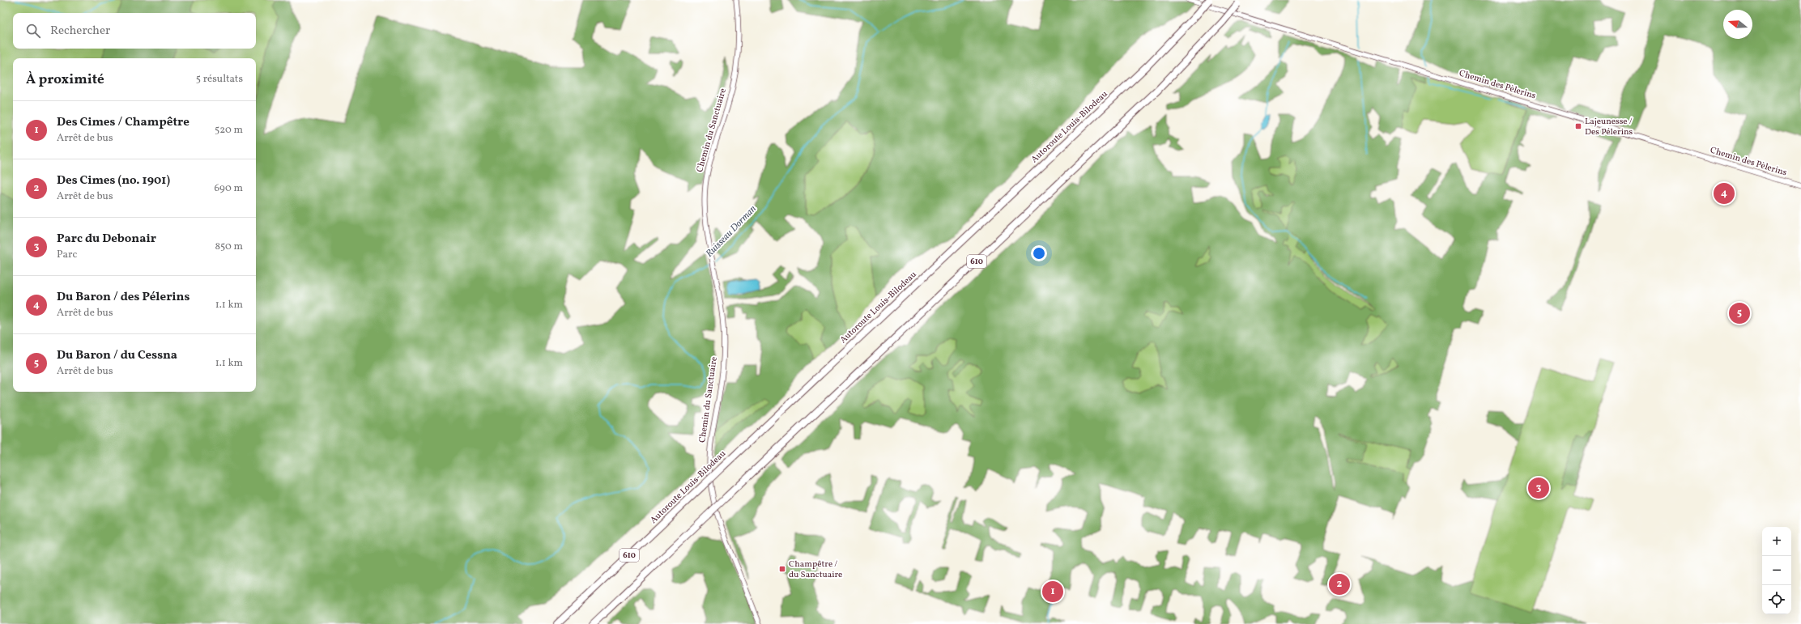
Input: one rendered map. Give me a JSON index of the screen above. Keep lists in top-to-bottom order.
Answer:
{
  "streets": {
    "highway": ["Autoroute Louis-Bilodeau", "610"],
    "street": ["Chemin des Pèlerins", "Chemin du Sanctuaire"]
  },
  "water": ["Ruisseau Dorman"],
  "places": {
    "transit": ["Lajeunesse / Des Pélerins", "Champêtre / du Sanctuaire"]
  },
  "north": "left",
  "page": {
    "search": "Rechercher",
    "heading": ["À proximité", "5 résultats"],
    "list": [
      {
        "mark": "1",
        "name": "Des Cimes / Champêtre",
        "note": "Arrêt de bus",
        "value": "520 m"
      },
      {
        "mark": "2",
        "name": "Des Cimes (no. 1901)",
        "note": "Arrêt de bus",
        "value": "690 m"
      },
      {
        "mark": "3",
        "name": "Parc du Debonair",
        "note": "Parc",
        "value": "850 m"
      },
      {
        "mark": "4",
        "name": "Du Baron / des Pélerins",
        "note": "Arrêt de bus",
        "value": "1.1 km"
      },
      {
        "mark": "5",
        "name": "Du Baron / du Cessna",
        "note": "Arrêt de bus",
        "value": "1.1 km"
      }
    ],
    "pins": [
      "4",
      "5",
      "3",
      "2",
      "1"
    ],
    "map_buttons": ["+", "−"]
  }
}
